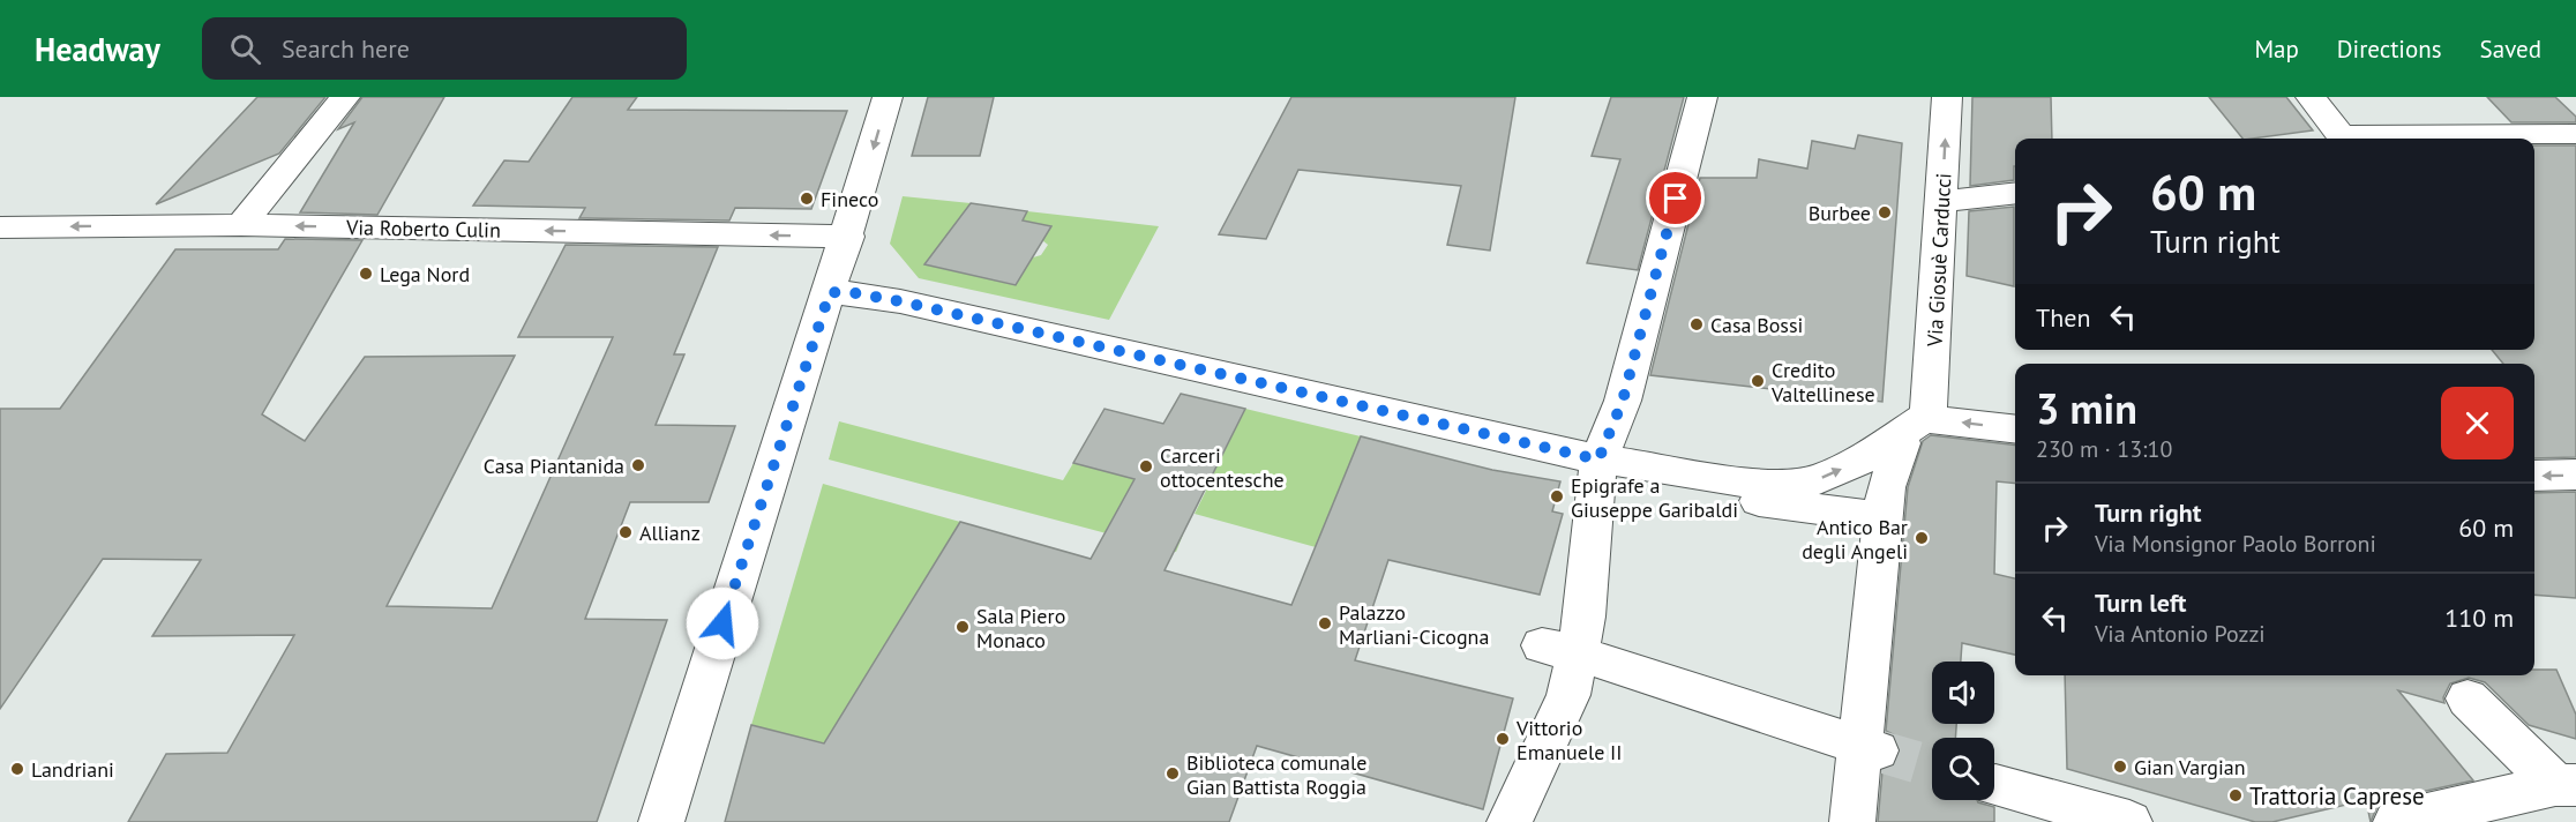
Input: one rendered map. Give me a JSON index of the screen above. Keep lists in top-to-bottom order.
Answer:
{
  "streets": {
    "street": ["Via Roberto Culin", "Via Giosuè Carducci"]
  },
  "one_way": ["Via Roberto Culin"],
  "places": [
    "Fineco",
    "Burbee",
    "Lega Nord",
    "Casa Bossi",
    "Credito Valtellinese",
    "Casa Piantanida",
    "Carceri ottocentesche",
    "Epigrafe a Giuseppe Garibaldi",
    "Allianz",
    "Antico Bar degli Angeli",
    "Palazzo Marliani-Cicogna",
    "Sala Piero Monaco",
    "Vittorio Emanuele II",
    "Gian Vargian",
    "Landriani",
    "Biblioteca comunale Gian Battista Roggia",
    "Trattoria Caprese"
  ],
  "page": {
    "header": "Headway",
    "search": "Search here",
    "nav": ["Map", "Directions", "Saved"],
    "turn": ["60 m", "Turn right"],
    "then": "Then",
    "heading": ["3 min", "230 m · 13:10"],
    "list": [
      {
        "name": "Turn right",
        "note": "Via Monsignor Paolo Borroni",
        "value": "60 m"
      },
      {
        "name": "Turn left",
        "note": "Via Antonio Pozzi",
        "value": "110 m"
      }
    ]
  }
}
